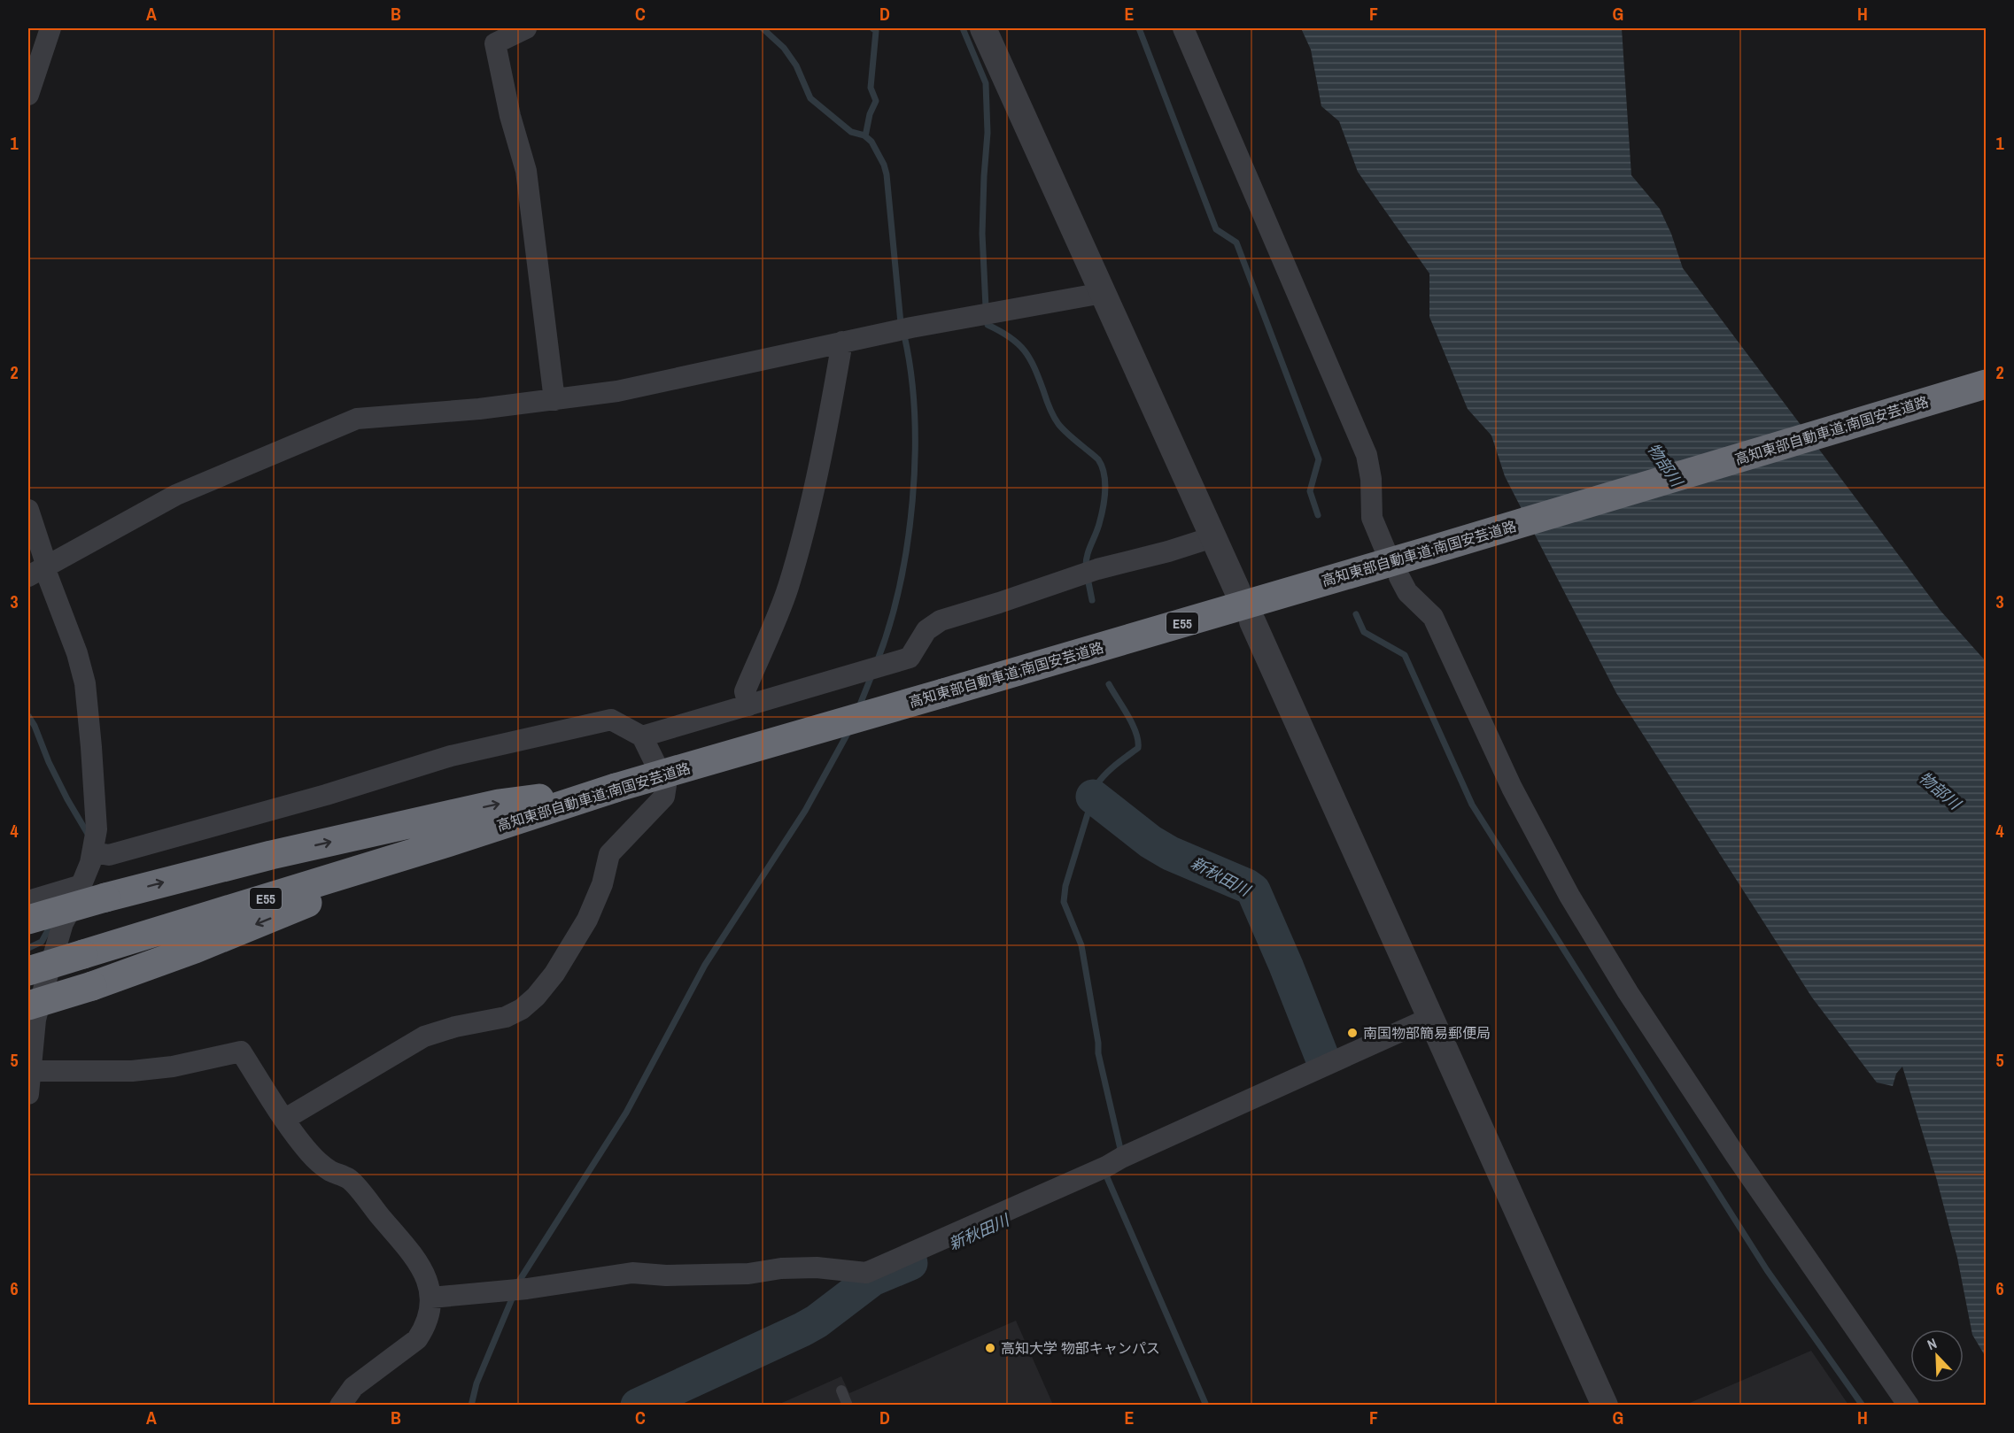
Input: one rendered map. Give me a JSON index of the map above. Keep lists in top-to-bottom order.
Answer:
{
  "streets": {
    "highway": ["高知東部自動車道;南国安芸道路", "E55"]
  },
  "water": ["物部川", "新秋田川"],
  "places": ["南国物部簡易郵便局", "高知大学 物部キャンパス"],
  "north": "top left",
  "grid": {
    "columns": [
      "A",
      "B",
      "C",
      "D",
      "E",
      "F",
      "G",
      "H"
    ],
    "rows": [
      "1",
      "2",
      "3",
      "4",
      "5",
      "6"
    ]
  }
}
